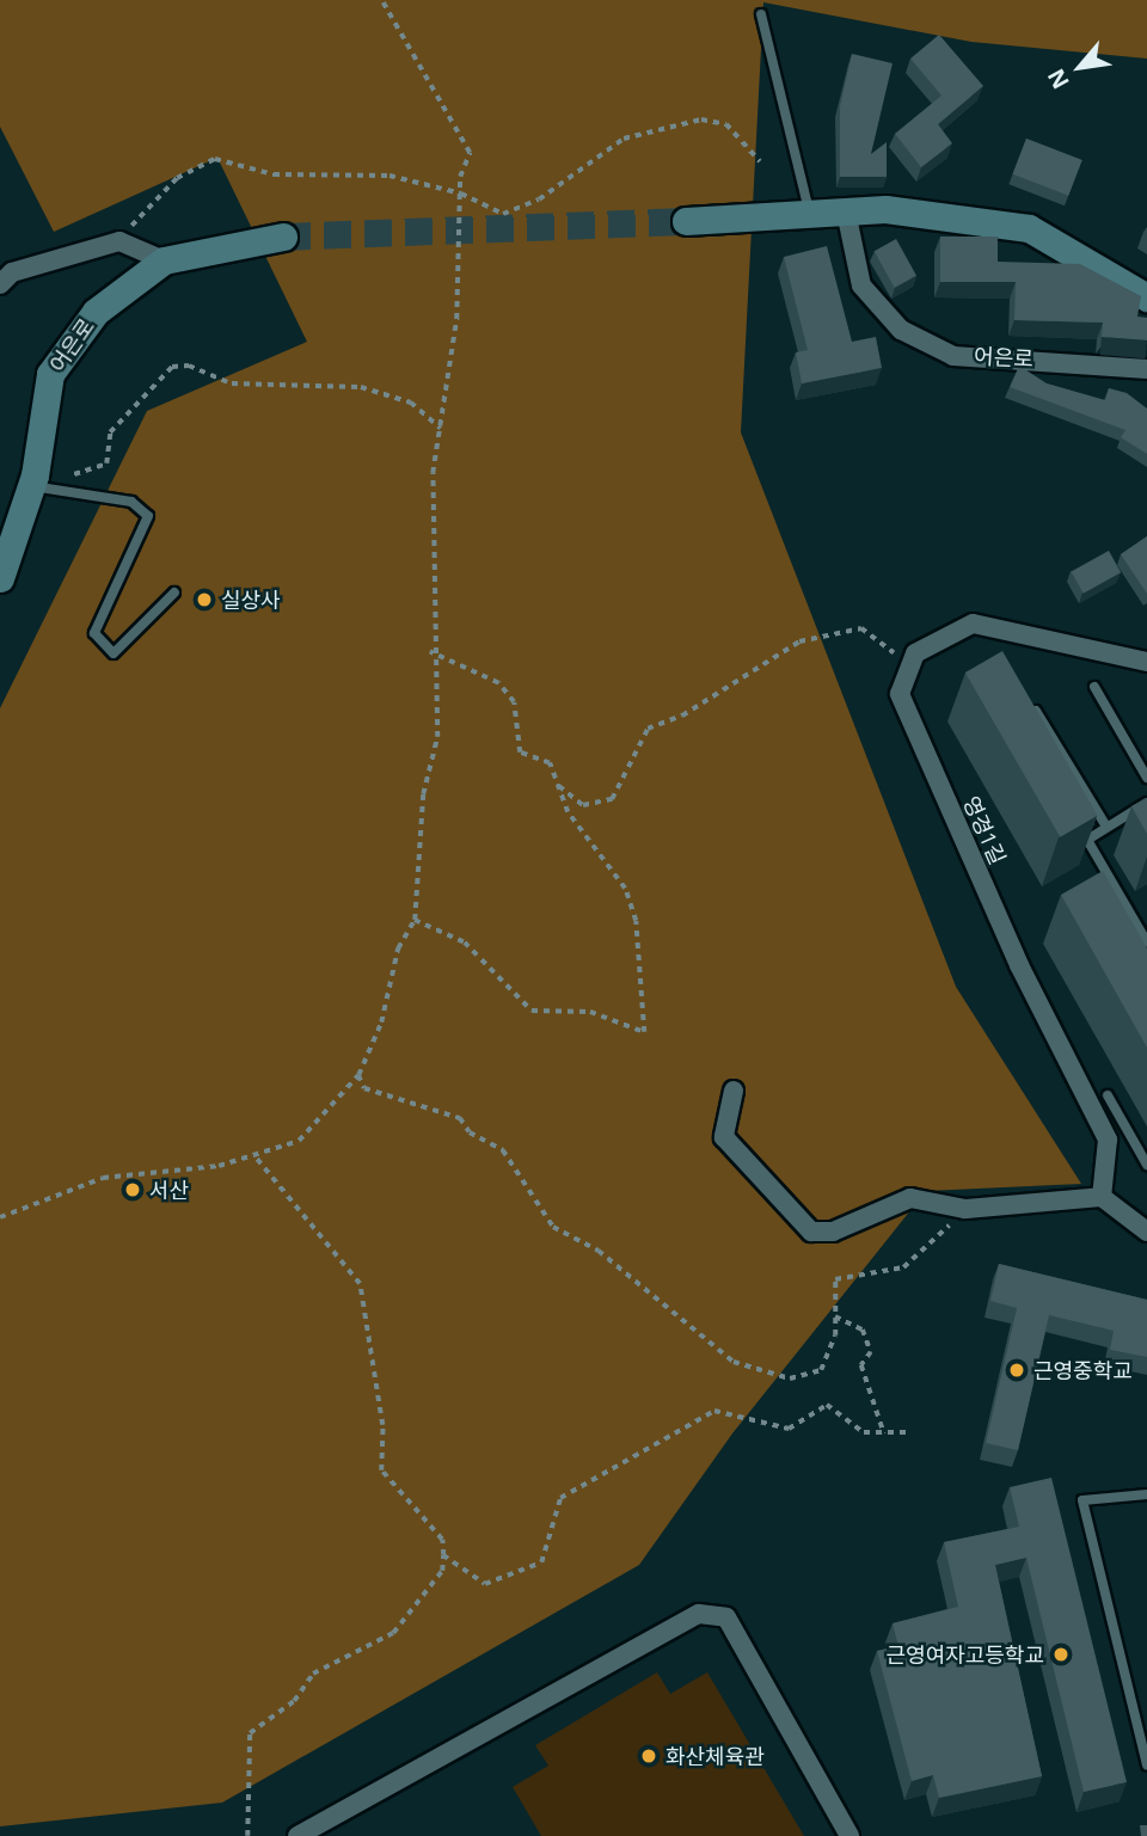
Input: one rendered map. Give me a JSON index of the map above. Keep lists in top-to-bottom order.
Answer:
{
  "streets": {
    "street": ["어은로", "영경1길"]
  },
  "places": [
    "실상사",
    "서산",
    "근영중학교",
    "근영여자고등학교",
    "화산체육관"
  ],
  "north": "bottom left"
}
